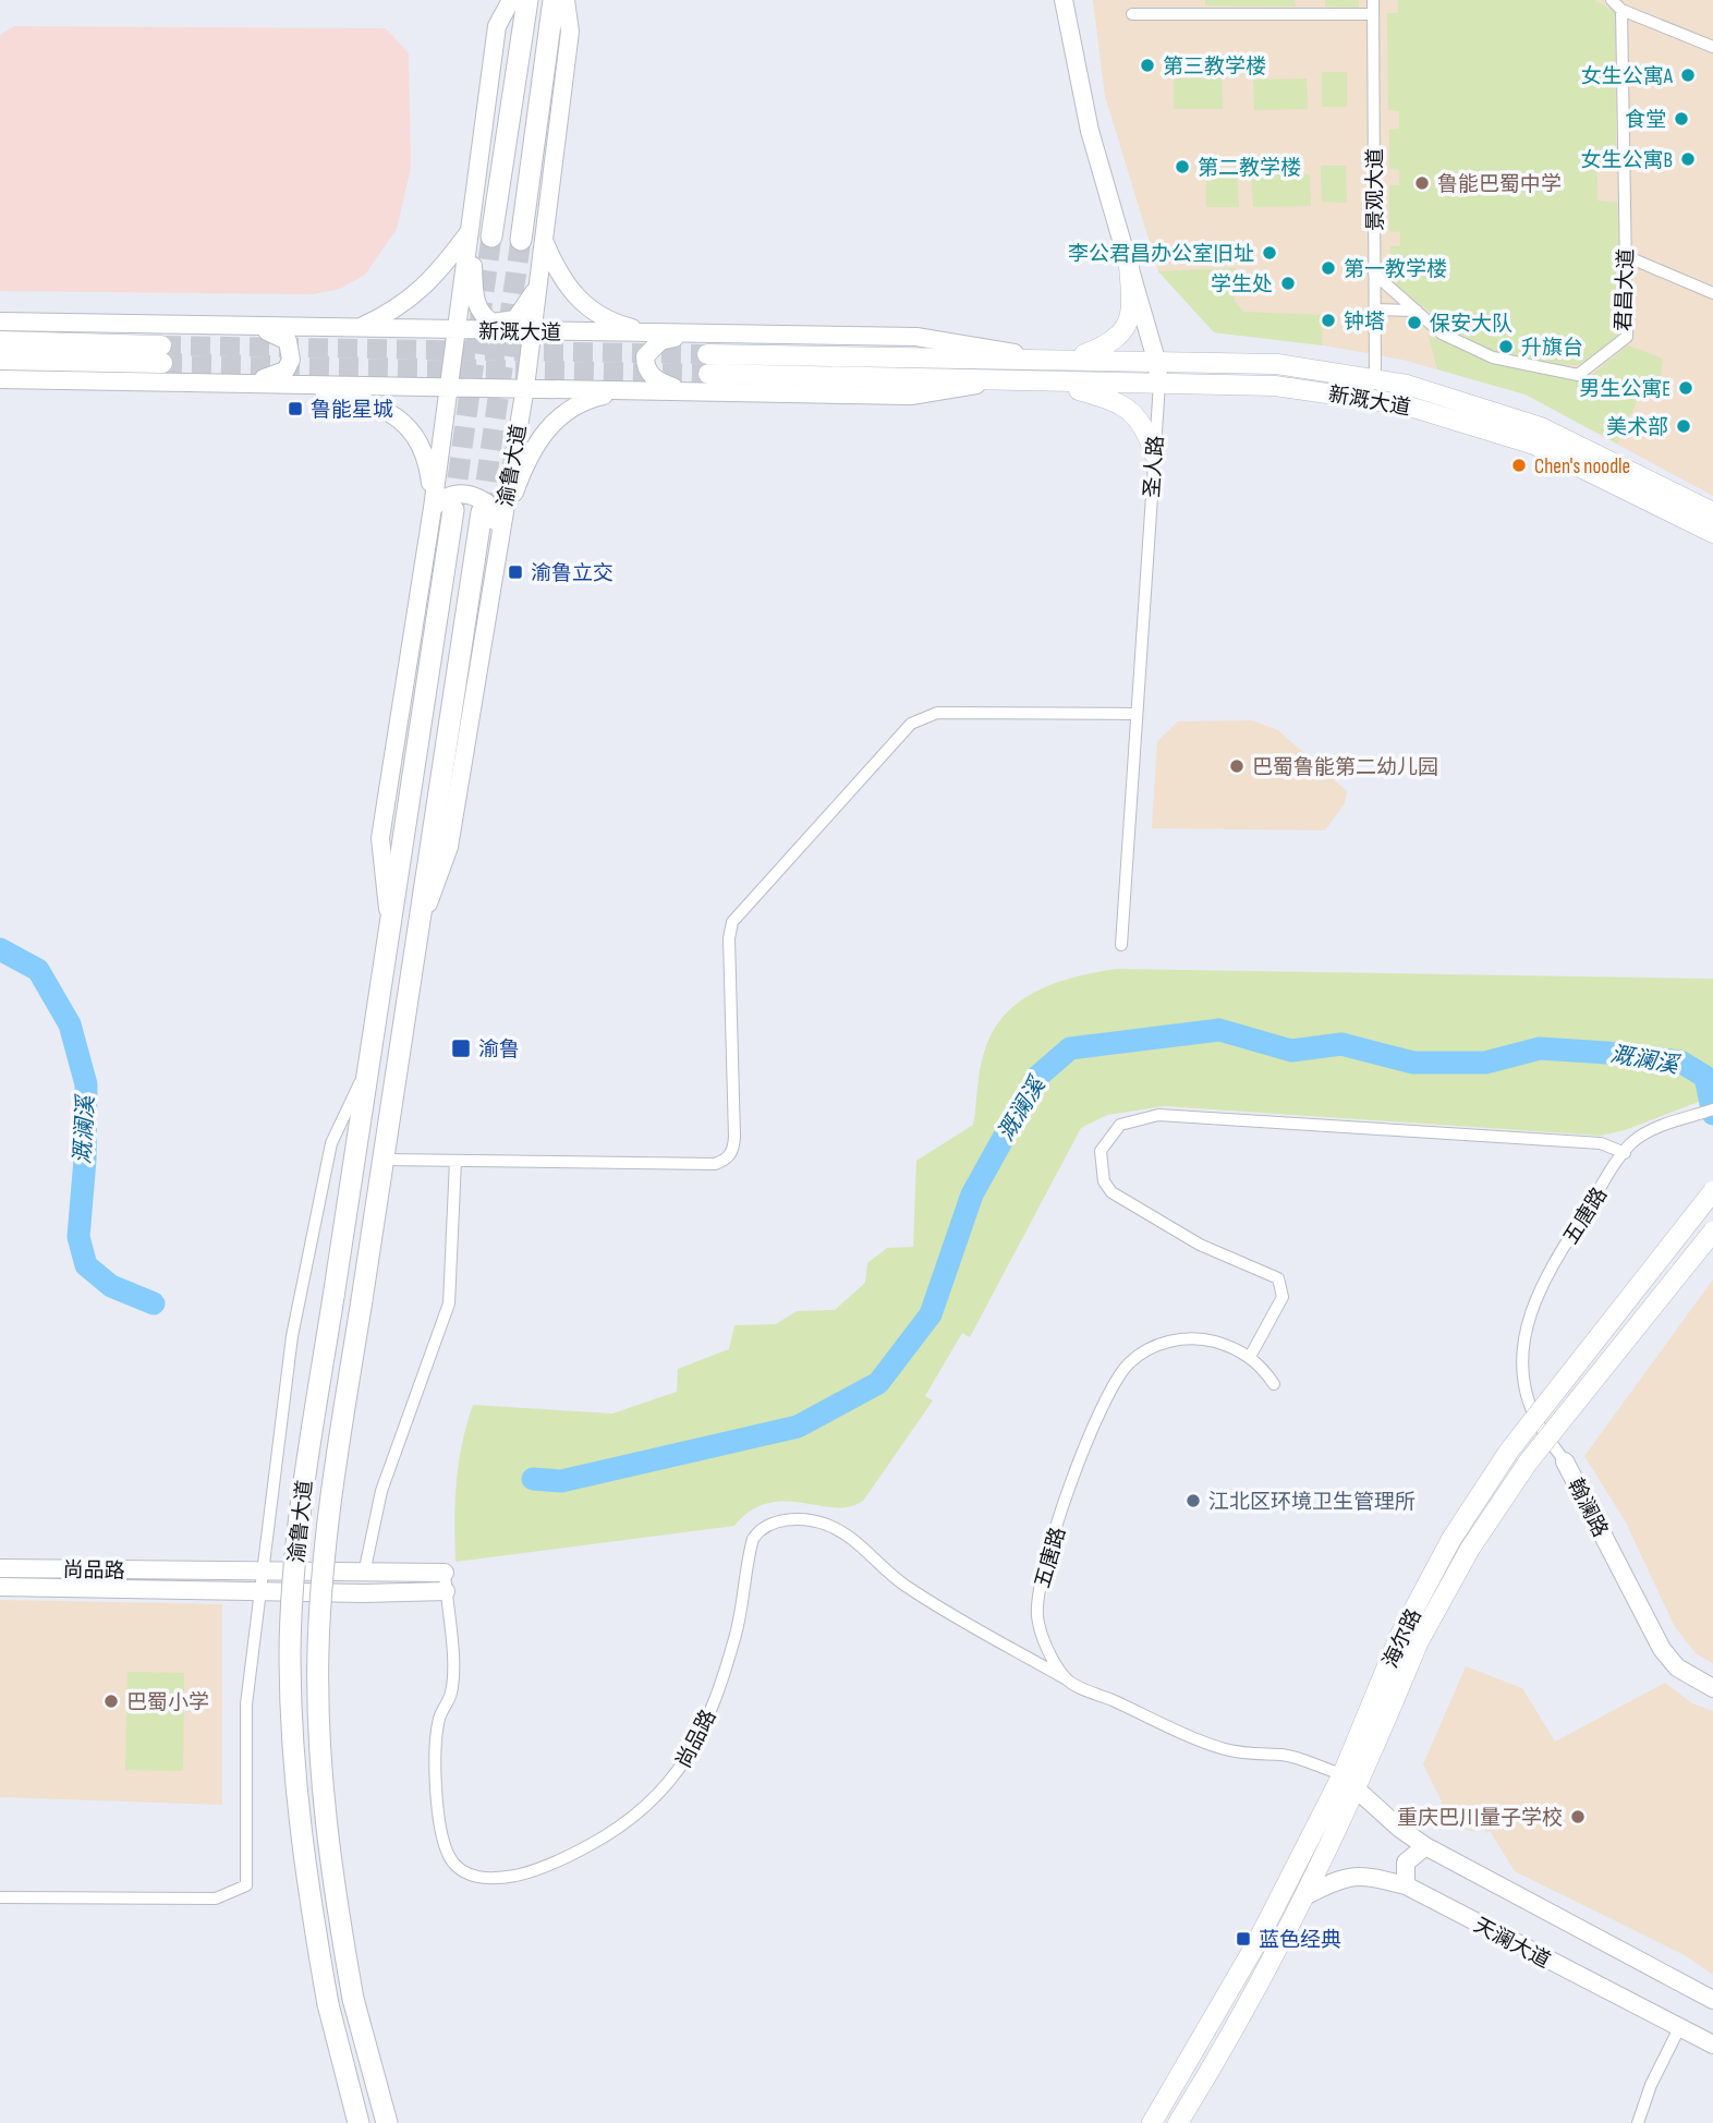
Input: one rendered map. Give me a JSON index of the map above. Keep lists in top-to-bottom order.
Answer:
{
  "streets": {
    "highway": ["渝鲁大道"],
    "main road": ["新溉大道", "海尔路"],
    "street": [
      "景观大道",
      "君昌大道",
      "圣人路",
      "五唐路",
      "翰澜路",
      "尚品路",
      "天澜大道"
    ]
  },
  "crossings": [
    ["景观大道", "君昌大道"],
    ["景观大道", "新溉大道"],
    ["新溉大道", "渝鲁大道"],
    ["新溉大道", "圣人路"],
    ["五唐路", "翰澜路"],
    ["五唐路", "尚品路"],
    ["海尔路", "天澜大道"]
  ],
  "water": ["溉澜溪"],
  "places": {
    "other": [
      "第三教学楼",
      "女生公寓A",
      "食堂",
      "女生公寓B",
      "第二教学楼",
      "鲁能巴蜀中学",
      "李公君昌办公室旧址",
      "第一教学楼",
      "学生处",
      "钟塔",
      "保安大队",
      "升旗台",
      "男生公寓E",
      "美术部",
      "Chen's noodle",
      "巴蜀鲁能第二幼儿园",
      "江北区环境卫生管理所",
      "巴蜀小学",
      "重庆巴川量子学校"
    ],
    "transit": [
      "鲁能星城",
      "渝鲁立交",
      "渝鲁",
      "蓝色经典"
    ]
  }
}
